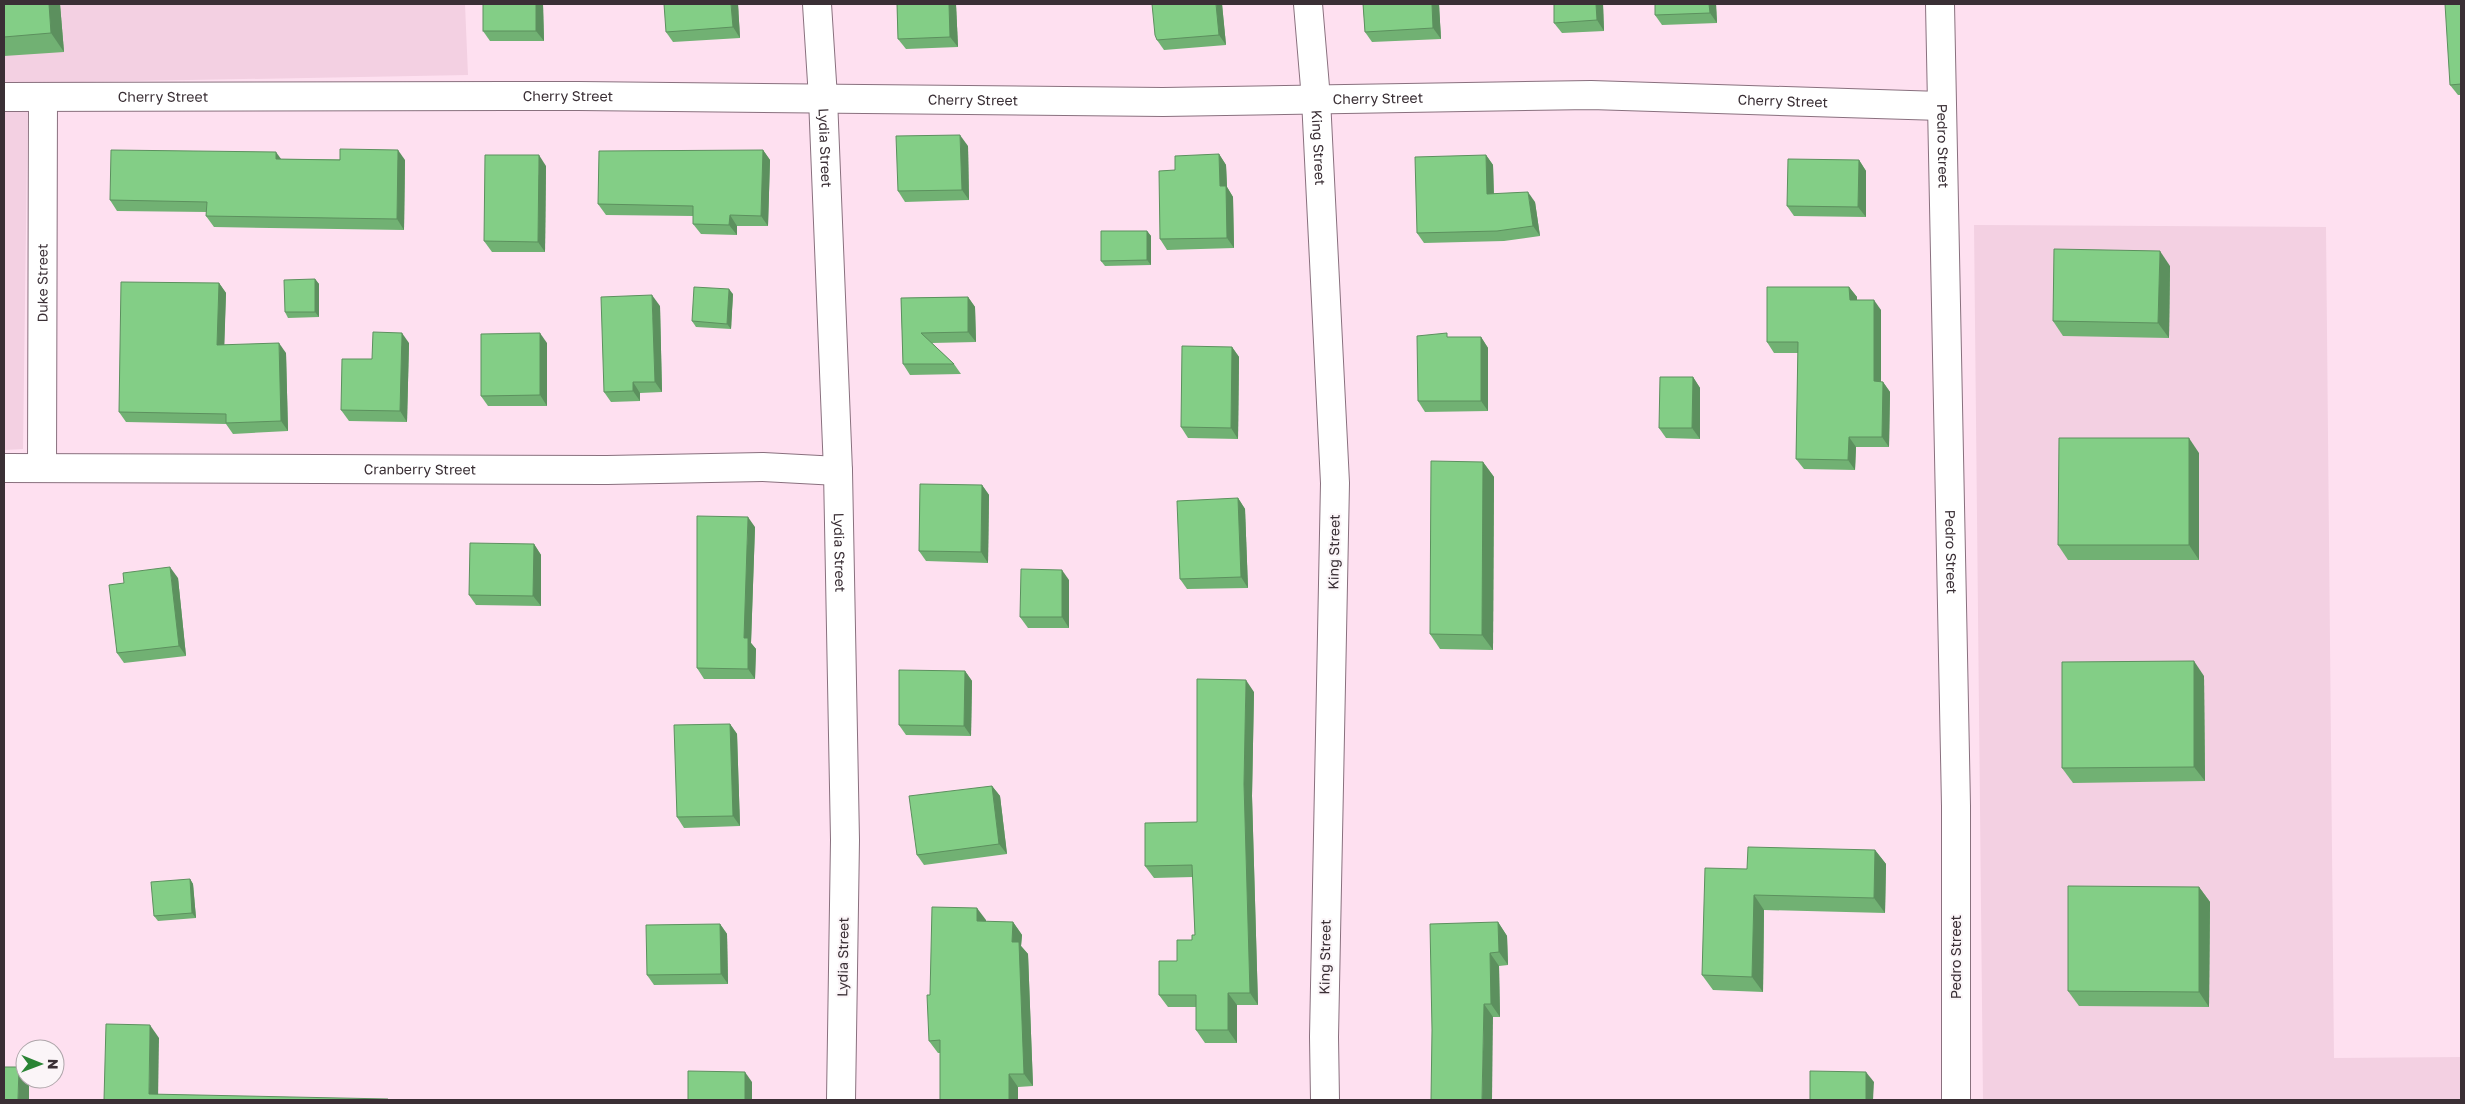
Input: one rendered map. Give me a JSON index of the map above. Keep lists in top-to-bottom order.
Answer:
{
  "streets": {
    "street": [
      "Cherry Street",
      "Lydia Street",
      "King Street",
      "Pedro Street",
      "Duke Street",
      "Cranberry Street"
    ]
  },
  "crossings": [
    ["Cherry Street", "Lydia Street"],
    ["Cherry Street", "King Street"],
    ["Cherry Street", "Pedro Street"],
    ["Cherry Street", "Duke Street"],
    ["Lydia Street", "Cranberry Street"],
    ["Duke Street", "Cranberry Street"]
  ],
  "north": "right"
}
